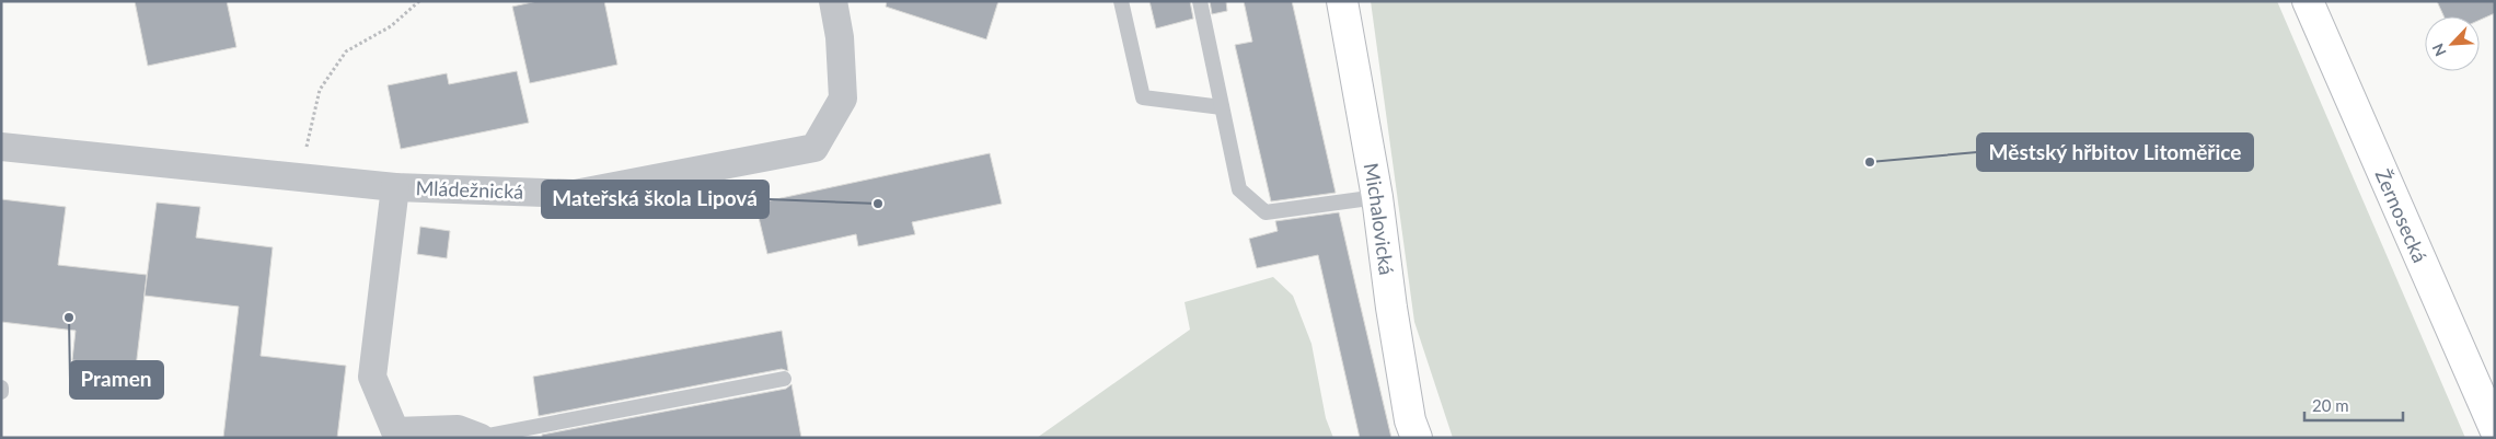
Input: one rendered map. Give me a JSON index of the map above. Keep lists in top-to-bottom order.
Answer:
{
  "streets": {
    "main road": ["Žernosecká", "Michalovická"],
    "street": ["Mládežnická"]
  },
  "places": ["Městský hřbitov Litoměřice", "Mateřská škola Lipová", "Pramen"],
  "scale_bar": "20 m",
  "north": "bottom left"
}
